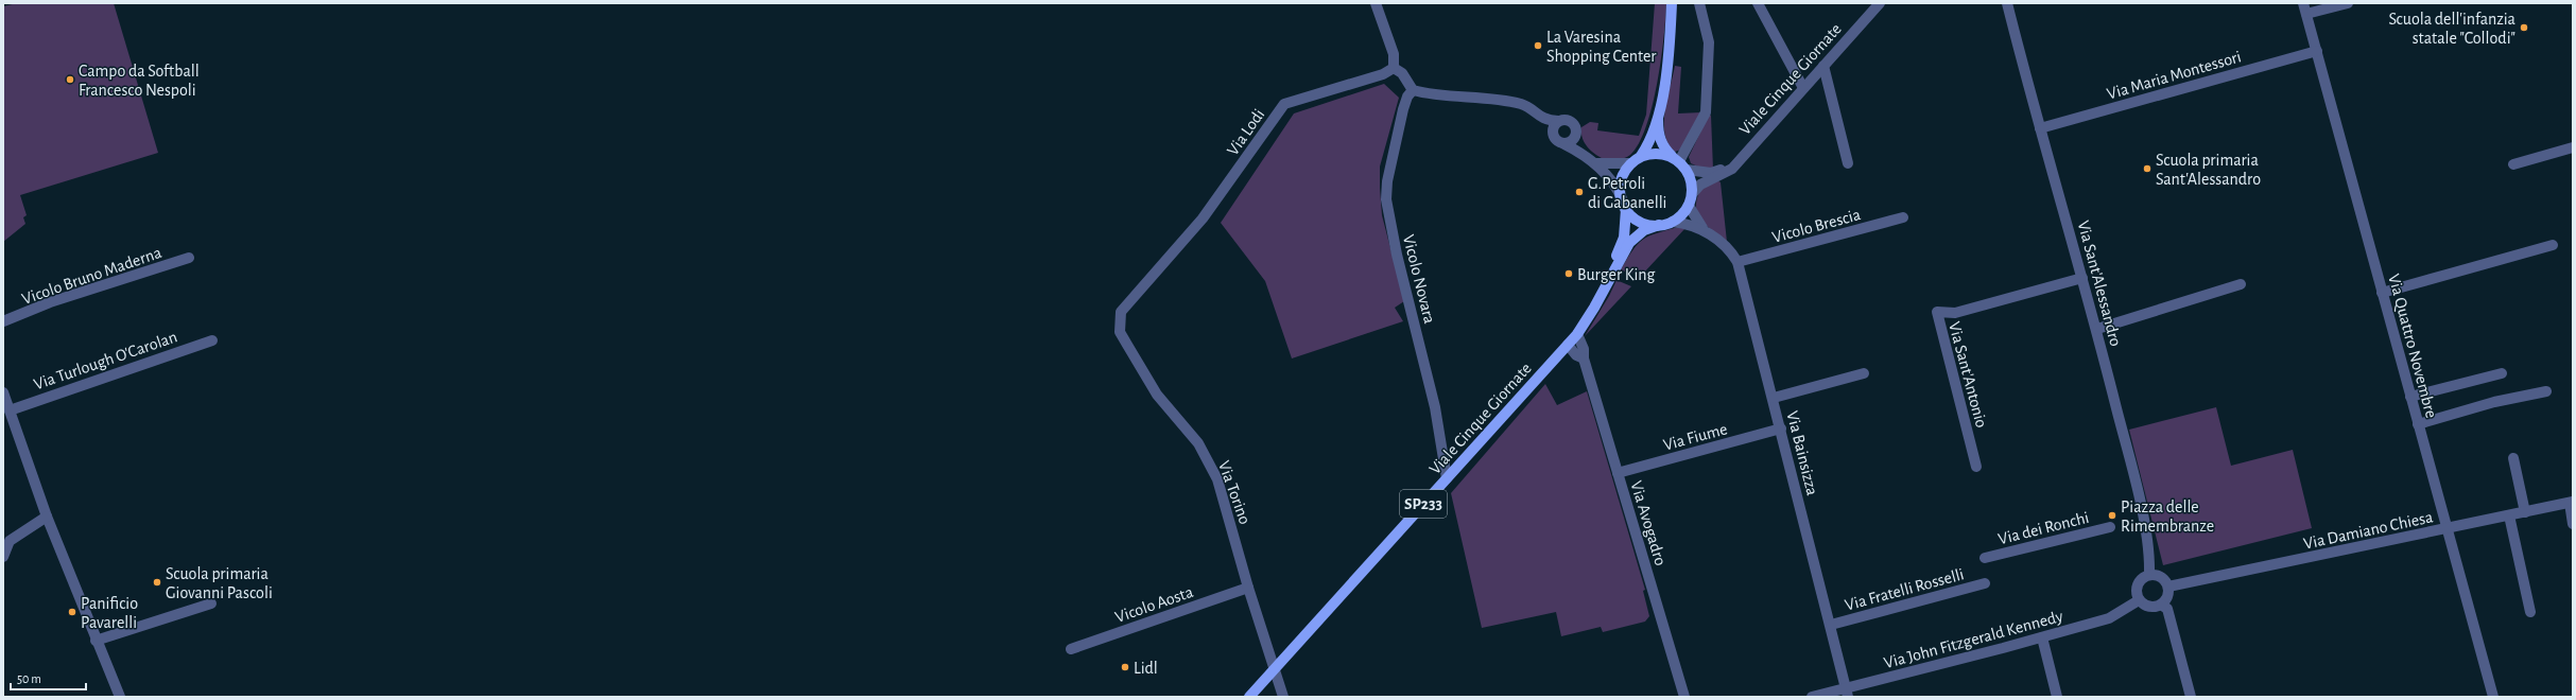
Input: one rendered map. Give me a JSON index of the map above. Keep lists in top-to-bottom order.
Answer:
{
  "streets": {
    "main road": ["Viale Cinque Giornate", "SP233"],
    "street": [
      "Via Maria Montessori",
      "Via Lodi",
      "Vicolo Brescia",
      "Vicolo Bruno Maderna",
      "Vicolo Novara",
      "Via Sant'Alessandro",
      "Via Quattro Novembre",
      "Via Turlough O'Carolan",
      "Via Sant'Antonio",
      "Via Fiume",
      "Via Bainsizza",
      "Via Torino",
      "Via Avogadro",
      "Via dei Ronchi",
      "Via Damiano Chiesa",
      "Via Fratelli Rosselli",
      "Vicolo Aosta",
      "Via John Fitzgerald Kennedy"
    ]
  },
  "crossings": [
    ["Via Maria Montessori", "Via Sant'Alessandro"],
    ["Via Maria Montessori", "Via Quattro Novembre"],
    ["Viale Cinque Giornate", "Vicolo Novara"],
    ["Viale Cinque Giornate", "Via Bainsizza"],
    ["Viale Cinque Giornate", "Via Torino"],
    ["Viale Cinque Giornate", "SP233"],
    ["Viale Cinque Giornate", "Via Avogadro"],
    ["Via Lodi", "Via Torino"],
    ["Vicolo Brescia", "Via Bainsizza"],
    ["Via Sant'Alessandro", "Via Sant'Antonio"],
    ["Via Sant'Alessandro", "Via Damiano Chiesa"],
    ["Via Sant'Alessandro", "Via John Fitzgerald Kennedy"],
    ["Via Quattro Novembre", "Via Damiano Chiesa"],
    ["Via Fiume", "Via Bainsizza"],
    ["Via Fiume", "Via Avogadro"],
    ["Via Bainsizza", "SP233"],
    ["Via Bainsizza", "Via Fratelli Rosselli"],
    ["Via Bainsizza", "Via John Fitzgerald Kennedy"],
    ["Via Torino", "Vicolo Aosta"],
    ["Via Damiano Chiesa", "Via John Fitzgerald Kennedy"]
  ],
  "places": [
    "Scuola dell'infanzia statale \"Collodi\"",
    "La Varesina Shopping Center",
    "Campo da Softball Francesco Nespoli",
    "Scuola primaria Sant'Alessandro",
    "G.Petroli di Gabanelli",
    "Burger King",
    "Piazza delle Rimembranze",
    "Scuola primaria Giovanni Pascoli",
    "Panificio Pavarelli",
    "Lidl"
  ],
  "scale_bar": "50 m"
}
